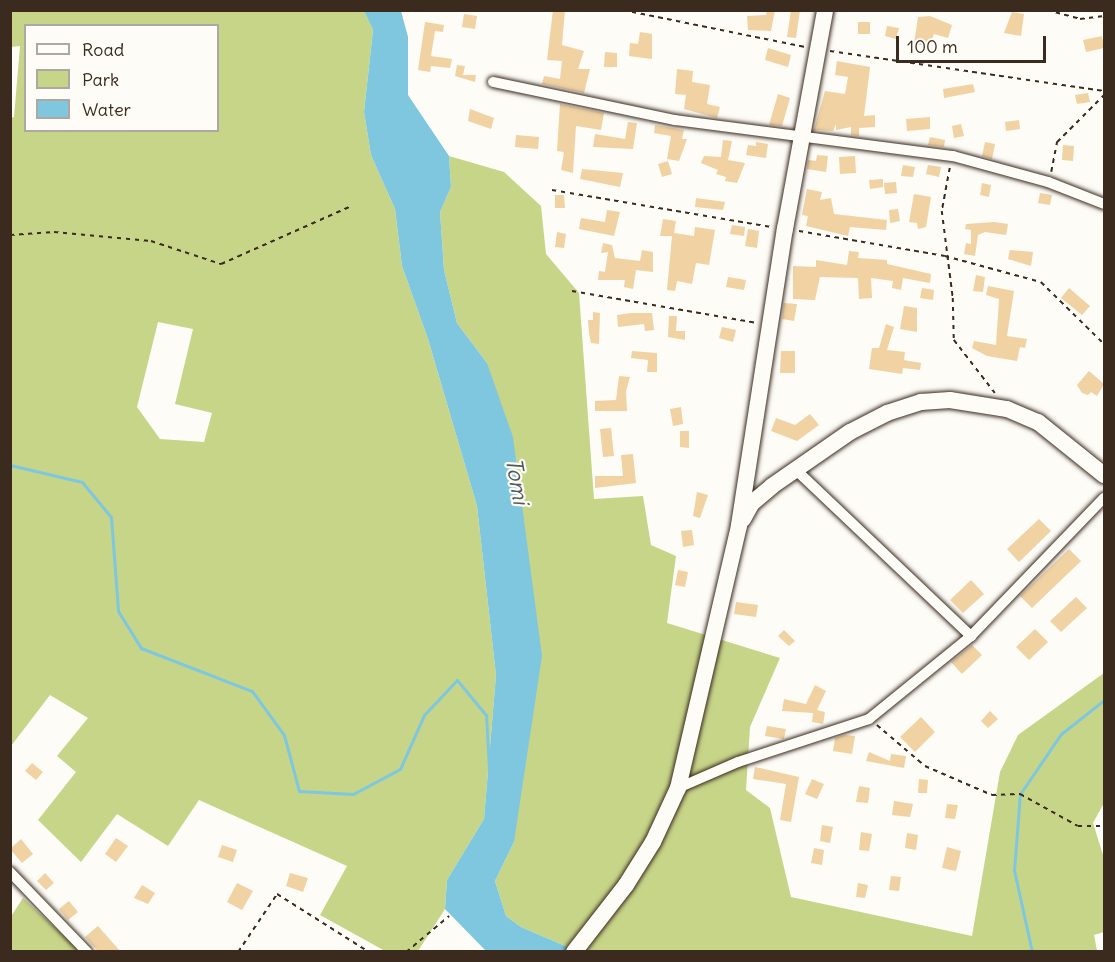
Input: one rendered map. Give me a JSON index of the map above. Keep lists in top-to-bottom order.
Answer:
{
  "water": ["Tomi"],
  "legend": ["Road", "Park", "Water"],
  "scale_bar": "100 m"
}
